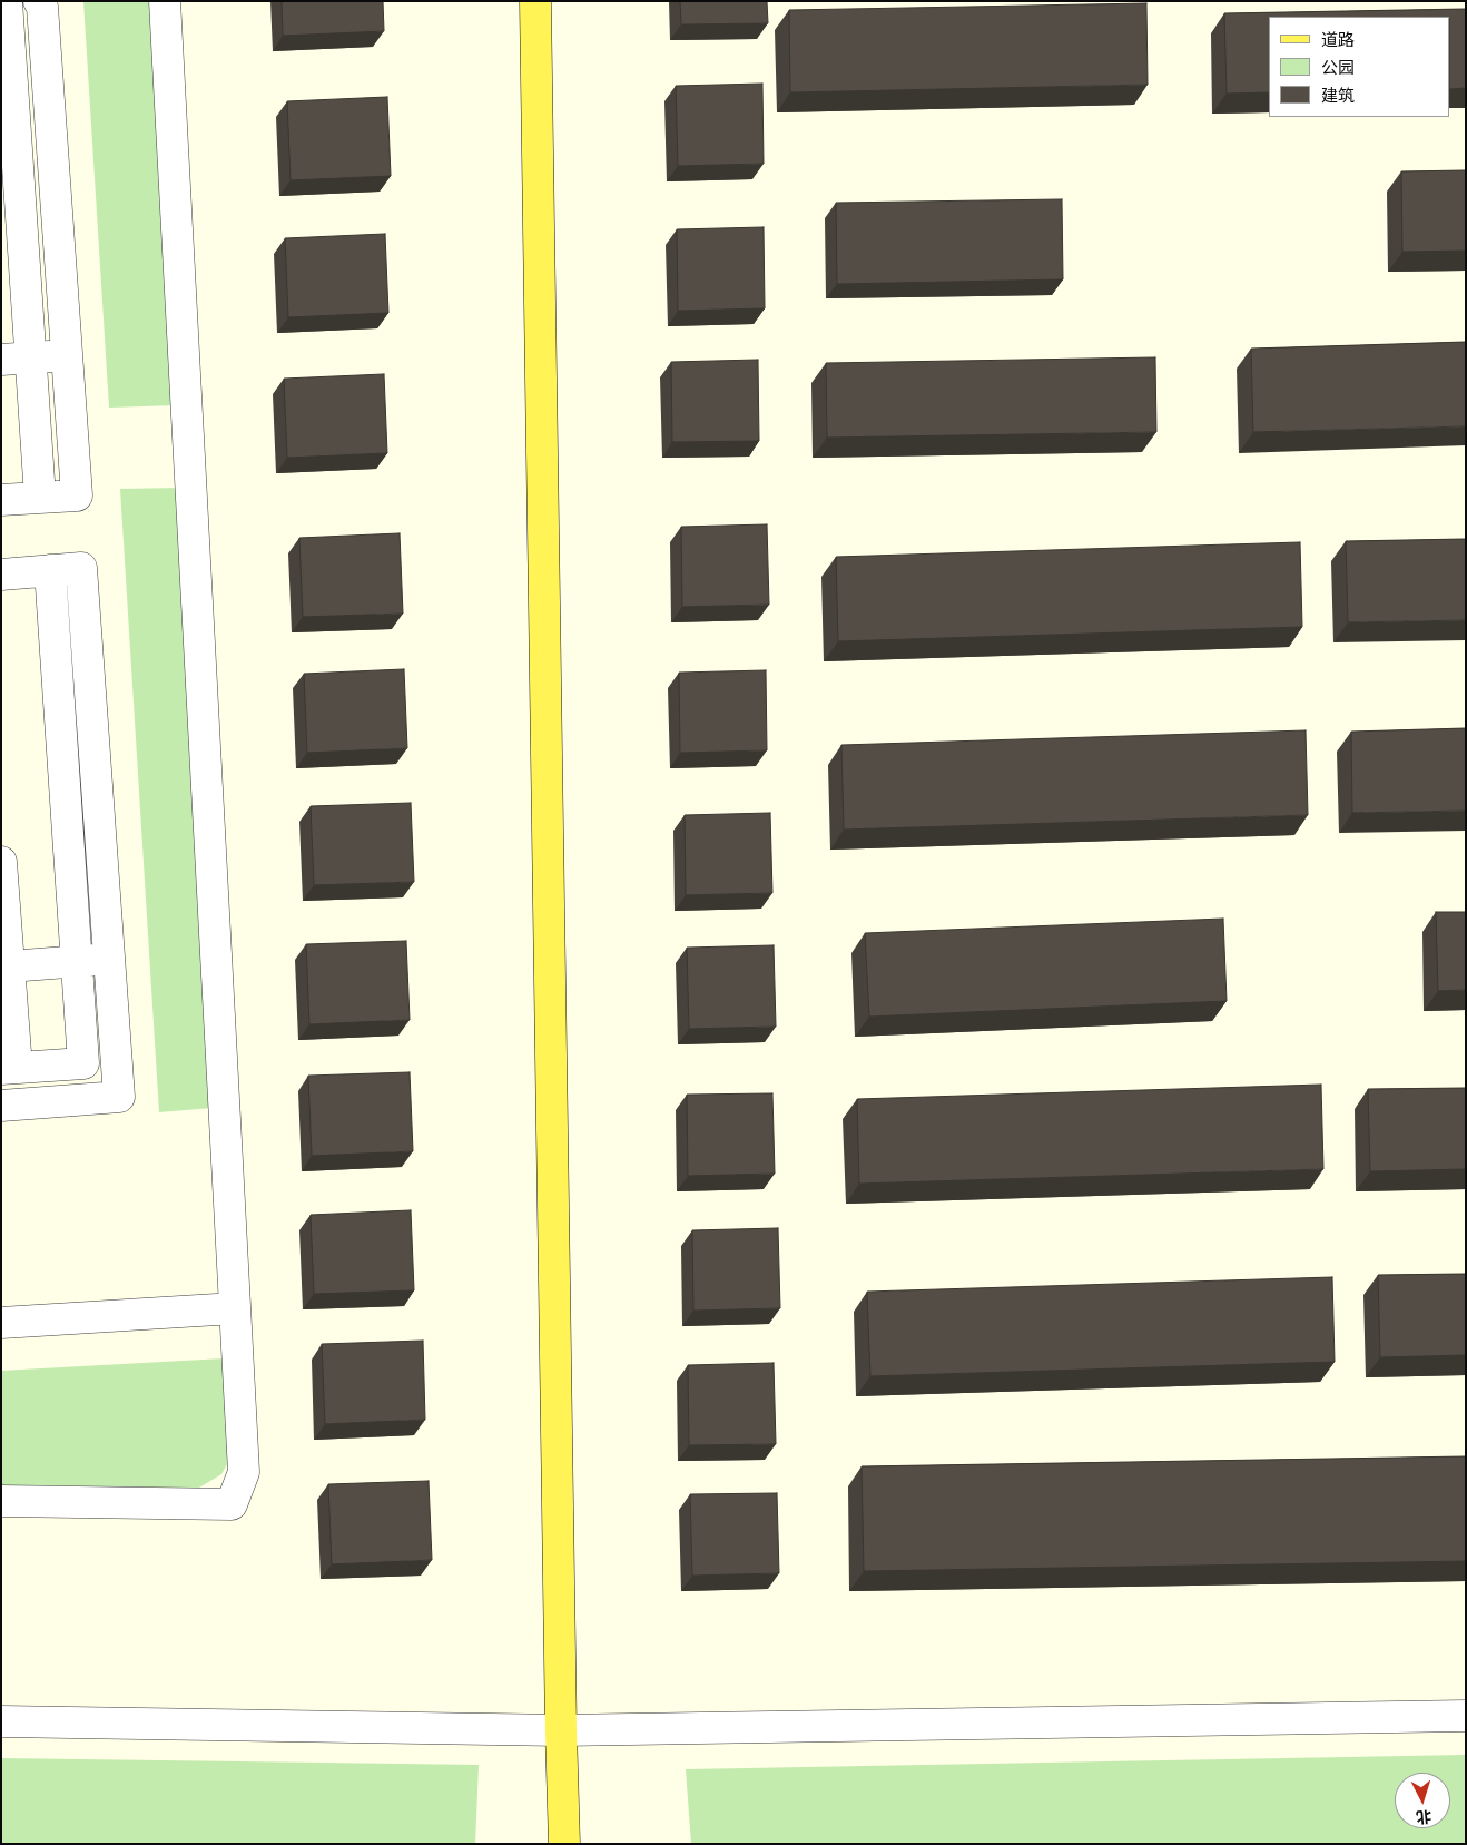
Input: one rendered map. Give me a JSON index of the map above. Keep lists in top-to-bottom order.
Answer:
{
  "legend": ["道路", "公园", "建筑"],
  "north": "bottom"
}
